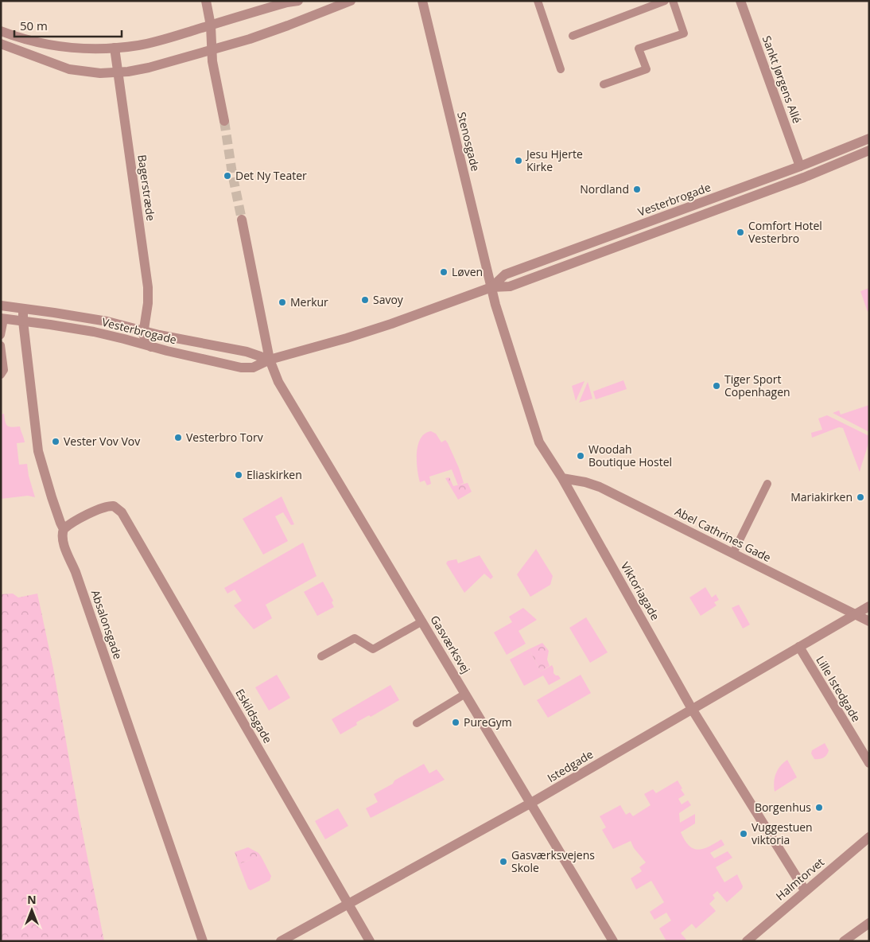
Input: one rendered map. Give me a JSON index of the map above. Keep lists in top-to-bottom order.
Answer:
{
  "streets": {
    "street": [
      "Sankt Jørgens Allé",
      "Stenosgade",
      "Bagerstræde",
      "Vesterbrogade",
      "Abel Cathrines Gade",
      "Viktoriagade",
      "Absalonsgade",
      "Gasværksvej",
      "Lille Istedgade",
      "Eskildsgade",
      "Istedgade",
      "Halmtorvet"
    ]
  },
  "crossings": [
    ["Sankt Jørgens Allé", "Vesterbrogade"],
    ["Stenosgade", "Vesterbrogade"],
    ["Stenosgade", "Viktoriagade"],
    ["Bagerstræde", "Vesterbrogade"],
    ["Vesterbrogade", "Viktoriagade"],
    ["Vesterbrogade", "Absalonsgade"],
    ["Vesterbrogade", "Gasværksvej"],
    ["Abel Cathrines Gade", "Viktoriagade"],
    ["Abel Cathrines Gade", "Istedgade"],
    ["Viktoriagade", "Istedgade"],
    ["Viktoriagade", "Halmtorvet"],
    ["Absalonsgade", "Eskildsgade"],
    ["Gasværksvej", "Istedgade"],
    ["Lille Istedgade", "Istedgade"],
    ["Eskildsgade", "Istedgade"]
  ],
  "places": [
    "Jesu Hjerte Kirke",
    "Det Ny Teater",
    "Nordland",
    "Comfort Hotel Vesterbro",
    "Løven",
    "Savoy",
    "Merkur",
    "Tiger Sport Copenhagen",
    "Vesterbro Torv",
    "Vester Vov Vov",
    "Woodah Boutique Hostel",
    "Eliaskirken",
    "Mariakirken",
    "PureGym",
    "Borgenhus",
    "Vuggestuen viktoria",
    "Gasværksvejens Skole"
  ],
  "scale_bar": "50 m",
  "north": "top"
}
